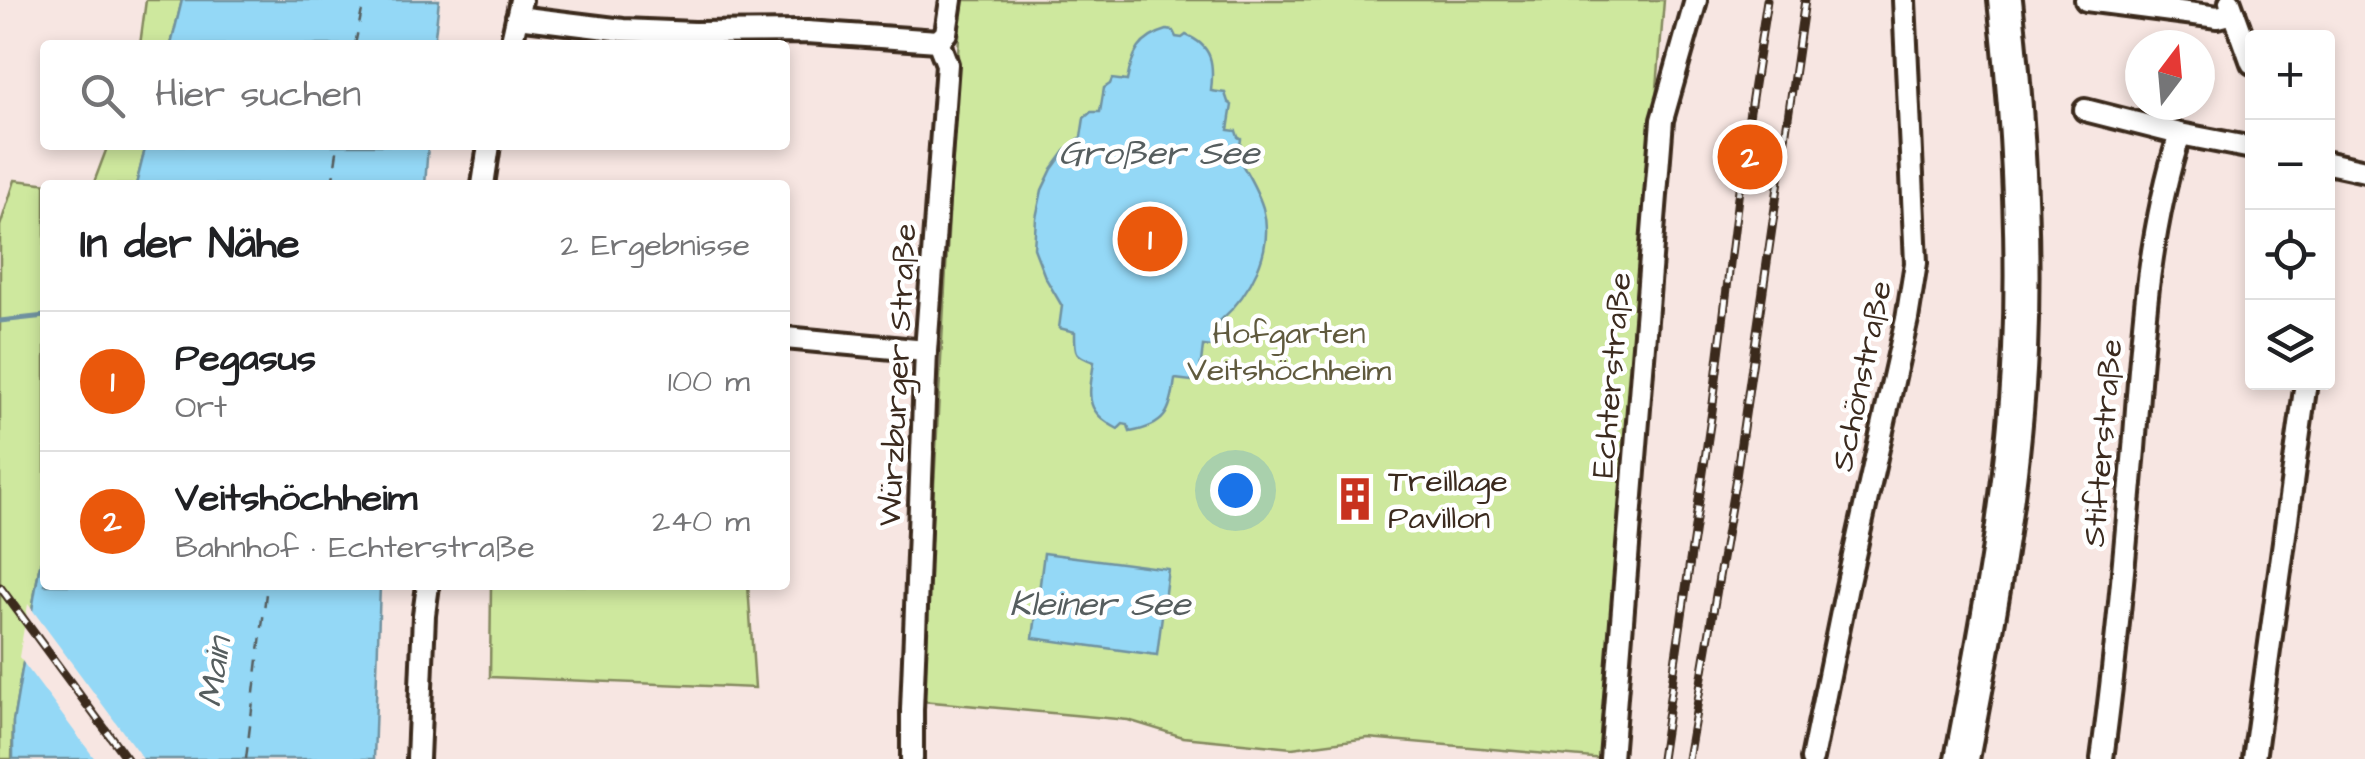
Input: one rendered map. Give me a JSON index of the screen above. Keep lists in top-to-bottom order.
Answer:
{
  "streets": {
    "street": [
      "Würzburger Straße",
      "Echterstraße",
      "Schönstraße",
      "Stifterstraße"
    ]
  },
  "water": ["Großer See", "Kleiner See", "Main"],
  "parks": ["Hofgarten Veitshöchheim"],
  "places": {
    "building": ["Treillage Pavillon"]
  },
  "north": "top",
  "page": {
    "map_buttons": ["+", "−"],
    "search": "Hier suchen",
    "pins": ["2", "1"],
    "heading": ["In der Nähe", "2 Ergebnisse"],
    "list": [
      {
        "mark": "1",
        "name": "Pegasus",
        "note": "Ort",
        "value": "100 m"
      },
      {
        "mark": "2",
        "name": "Veitshöchheim",
        "note": "Bahnhof · Echterstraße",
        "value": "240 m"
      }
    ]
  }
}
